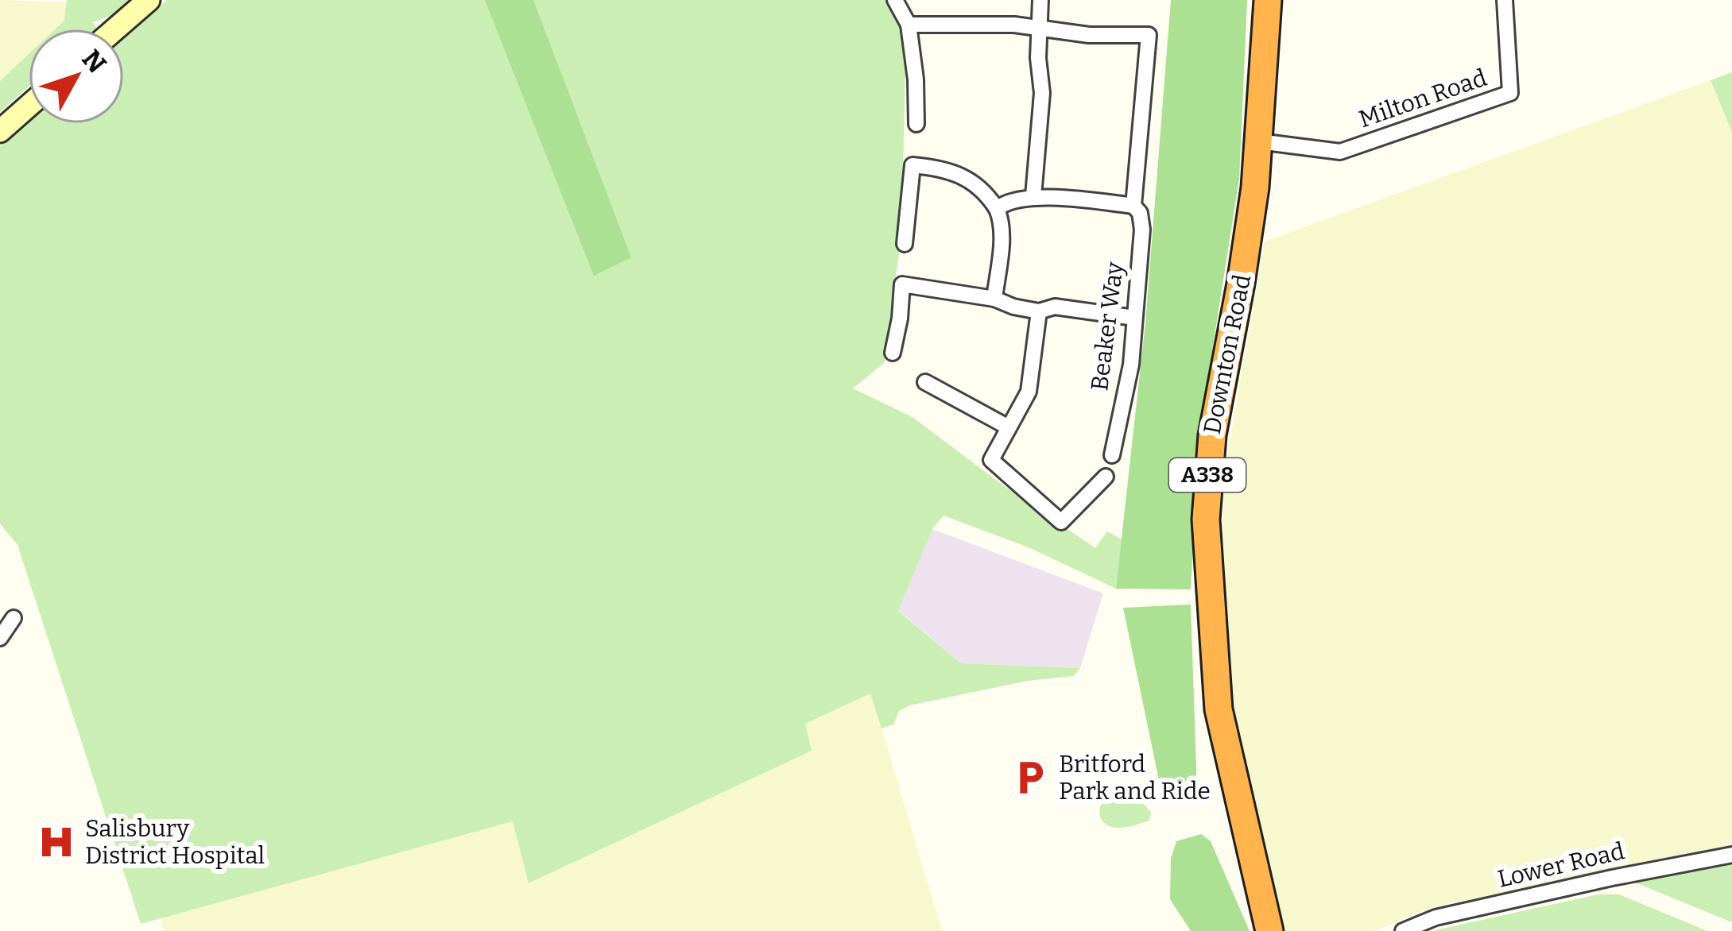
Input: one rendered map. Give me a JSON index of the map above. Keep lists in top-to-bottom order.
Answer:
{
  "streets": {
    "highway": ["Downton Road", "A338"],
    "street": ["Milton Road", "Beaker Way", "Lower Road"]
  },
  "crossings": [
    ["Milton Road", "Downton Road"]
  ],
  "places": {
    "parking": ["Britford Park and Ride"],
    "hospital": ["Salisbury District Hospital"]
  },
  "north": "top right"
}
